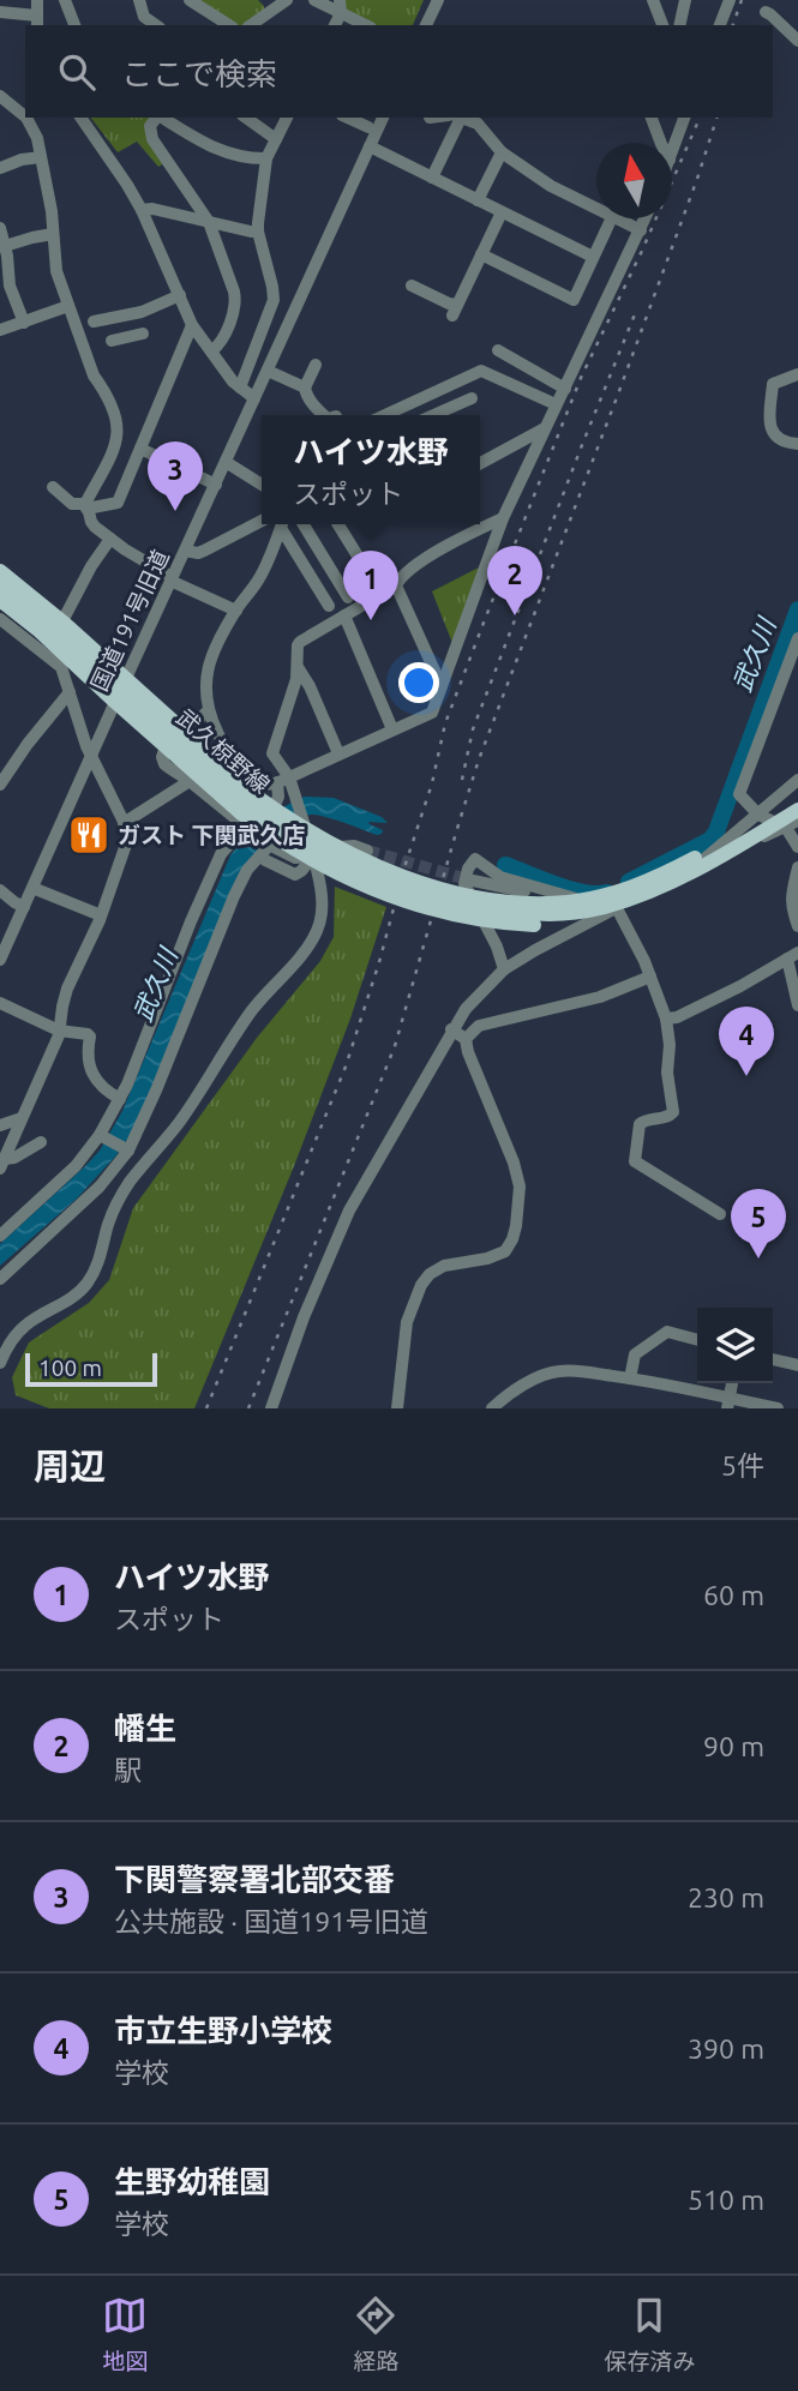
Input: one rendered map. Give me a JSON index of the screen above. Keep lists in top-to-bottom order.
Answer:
{
  "streets": {
    "main road": ["武久椋野線"],
    "street": ["国道191号旧道"]
  },
  "water": ["武久川"],
  "places": {
    "restaurant": ["ガスト 下関武久店"]
  },
  "scale_bar": "100 m",
  "north": "top",
  "page": {
    "search": "ここで検索",
    "popup": ["ハイツ水野", "スポット"],
    "pins": [
      "3",
      "2",
      "1",
      "4",
      "5"
    ],
    "scale": "100 m",
    "heading": ["周辺", "5件"],
    "list": [
      {
        "mark": "1",
        "name": "ハイツ水野",
        "note": "スポット",
        "value": "60 m"
      },
      {
        "mark": "2",
        "name": "幡生",
        "note": "駅",
        "value": "90 m"
      },
      {
        "mark": "3",
        "name": "下関警察署北部交番",
        "note": "公共施設 · 国道191号旧道",
        "value": "230 m"
      },
      {
        "mark": "4",
        "name": "市立生野小学校",
        "note": "学校",
        "value": "390 m"
      },
      {
        "mark": "5",
        "name": "生野幼稚園",
        "note": "学校",
        "value": "510 m"
      }
    ],
    "nav": ["地図", "経路", "保存済み"]
  }
}
